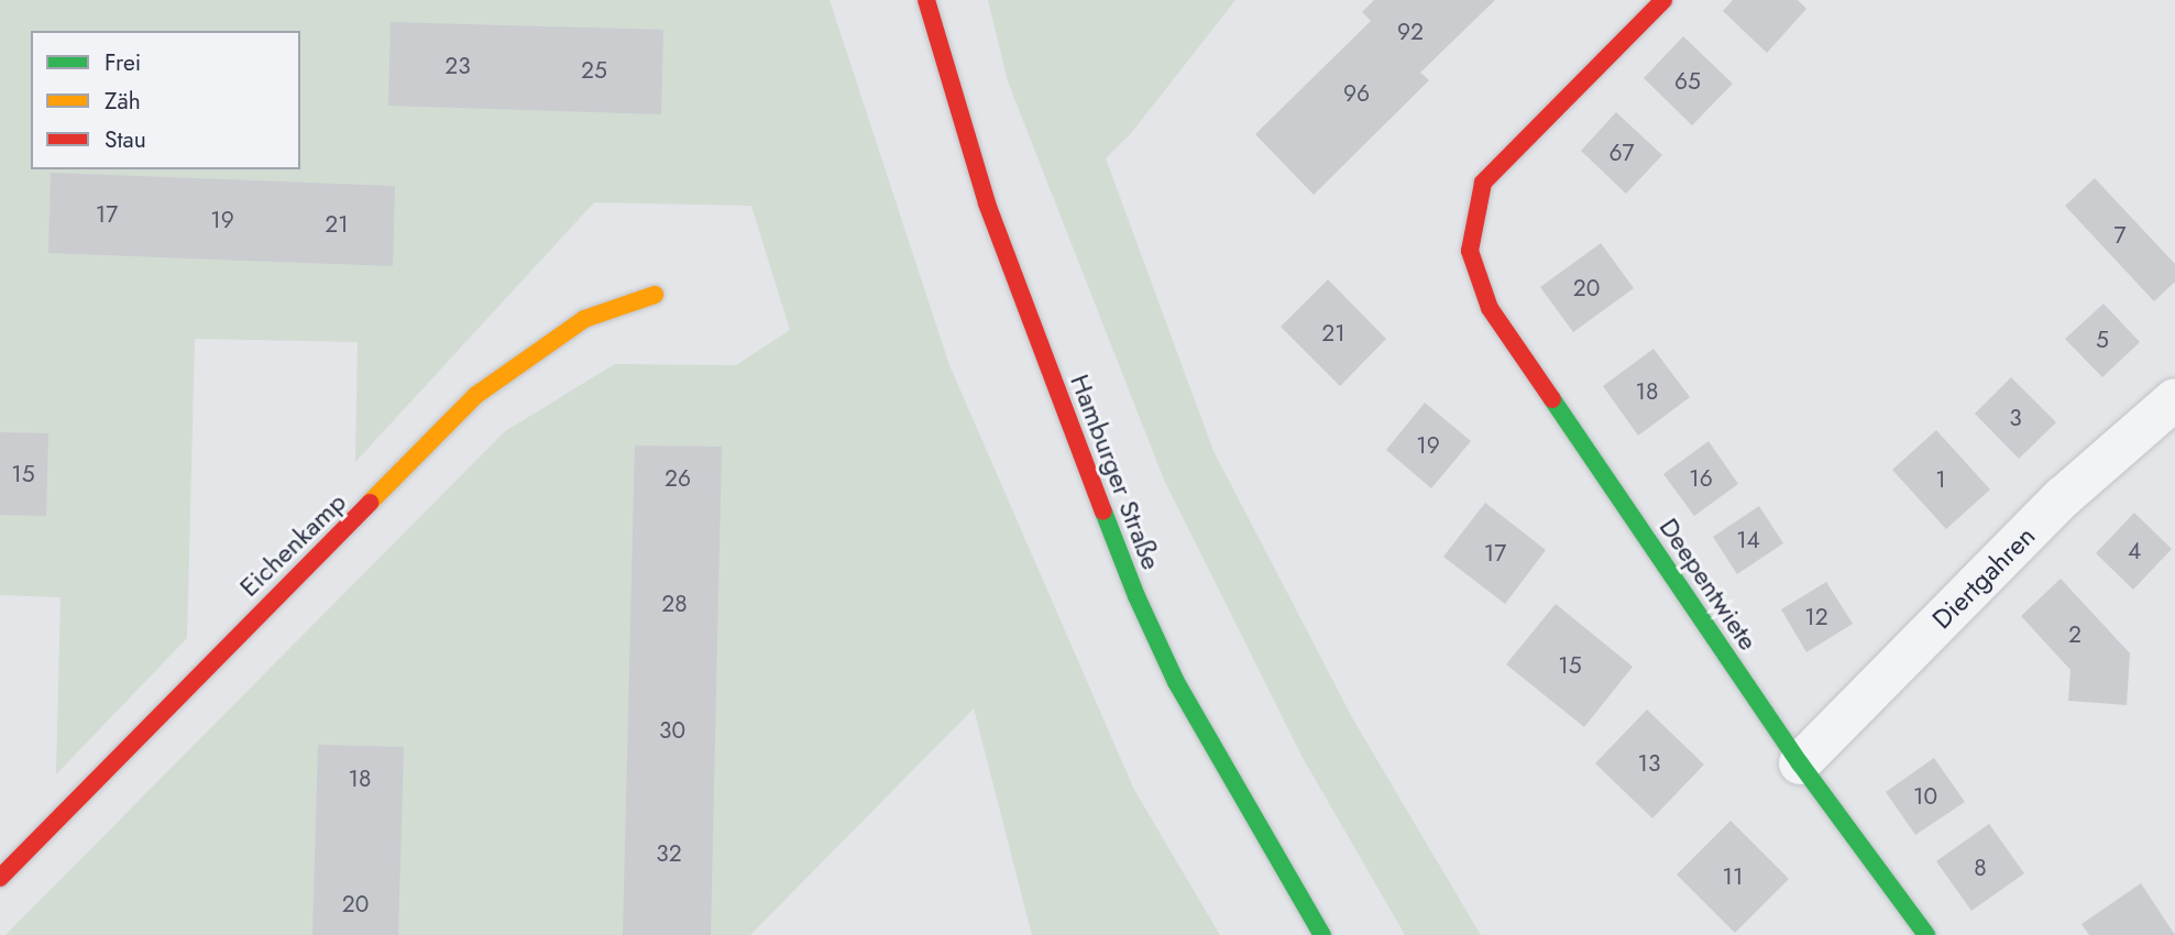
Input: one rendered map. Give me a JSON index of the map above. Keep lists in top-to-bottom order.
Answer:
{
  "streets": {
    "street": [
      "Hamburger Straße",
      "Eichenkamp",
      "Diertgahren",
      "Deepentwiete"
    ]
  },
  "crossings": [
    ["Diertgahren", "Deepentwiete"]
  ],
  "house_numbers": [
    "92",
    "23",
    "25",
    "65",
    "96",
    "67",
    "17",
    "19",
    "21",
    "7",
    "20",
    "21",
    "5",
    "18",
    "3",
    "19",
    "15",
    "26",
    "16",
    "1",
    "14",
    "4",
    "17",
    "28",
    "12",
    "2",
    "15",
    "30",
    "13",
    "18",
    "10",
    "32",
    "8",
    "11",
    "20"
  ],
  "legend": ["Frei", "Zäh", "Stau"]
}
